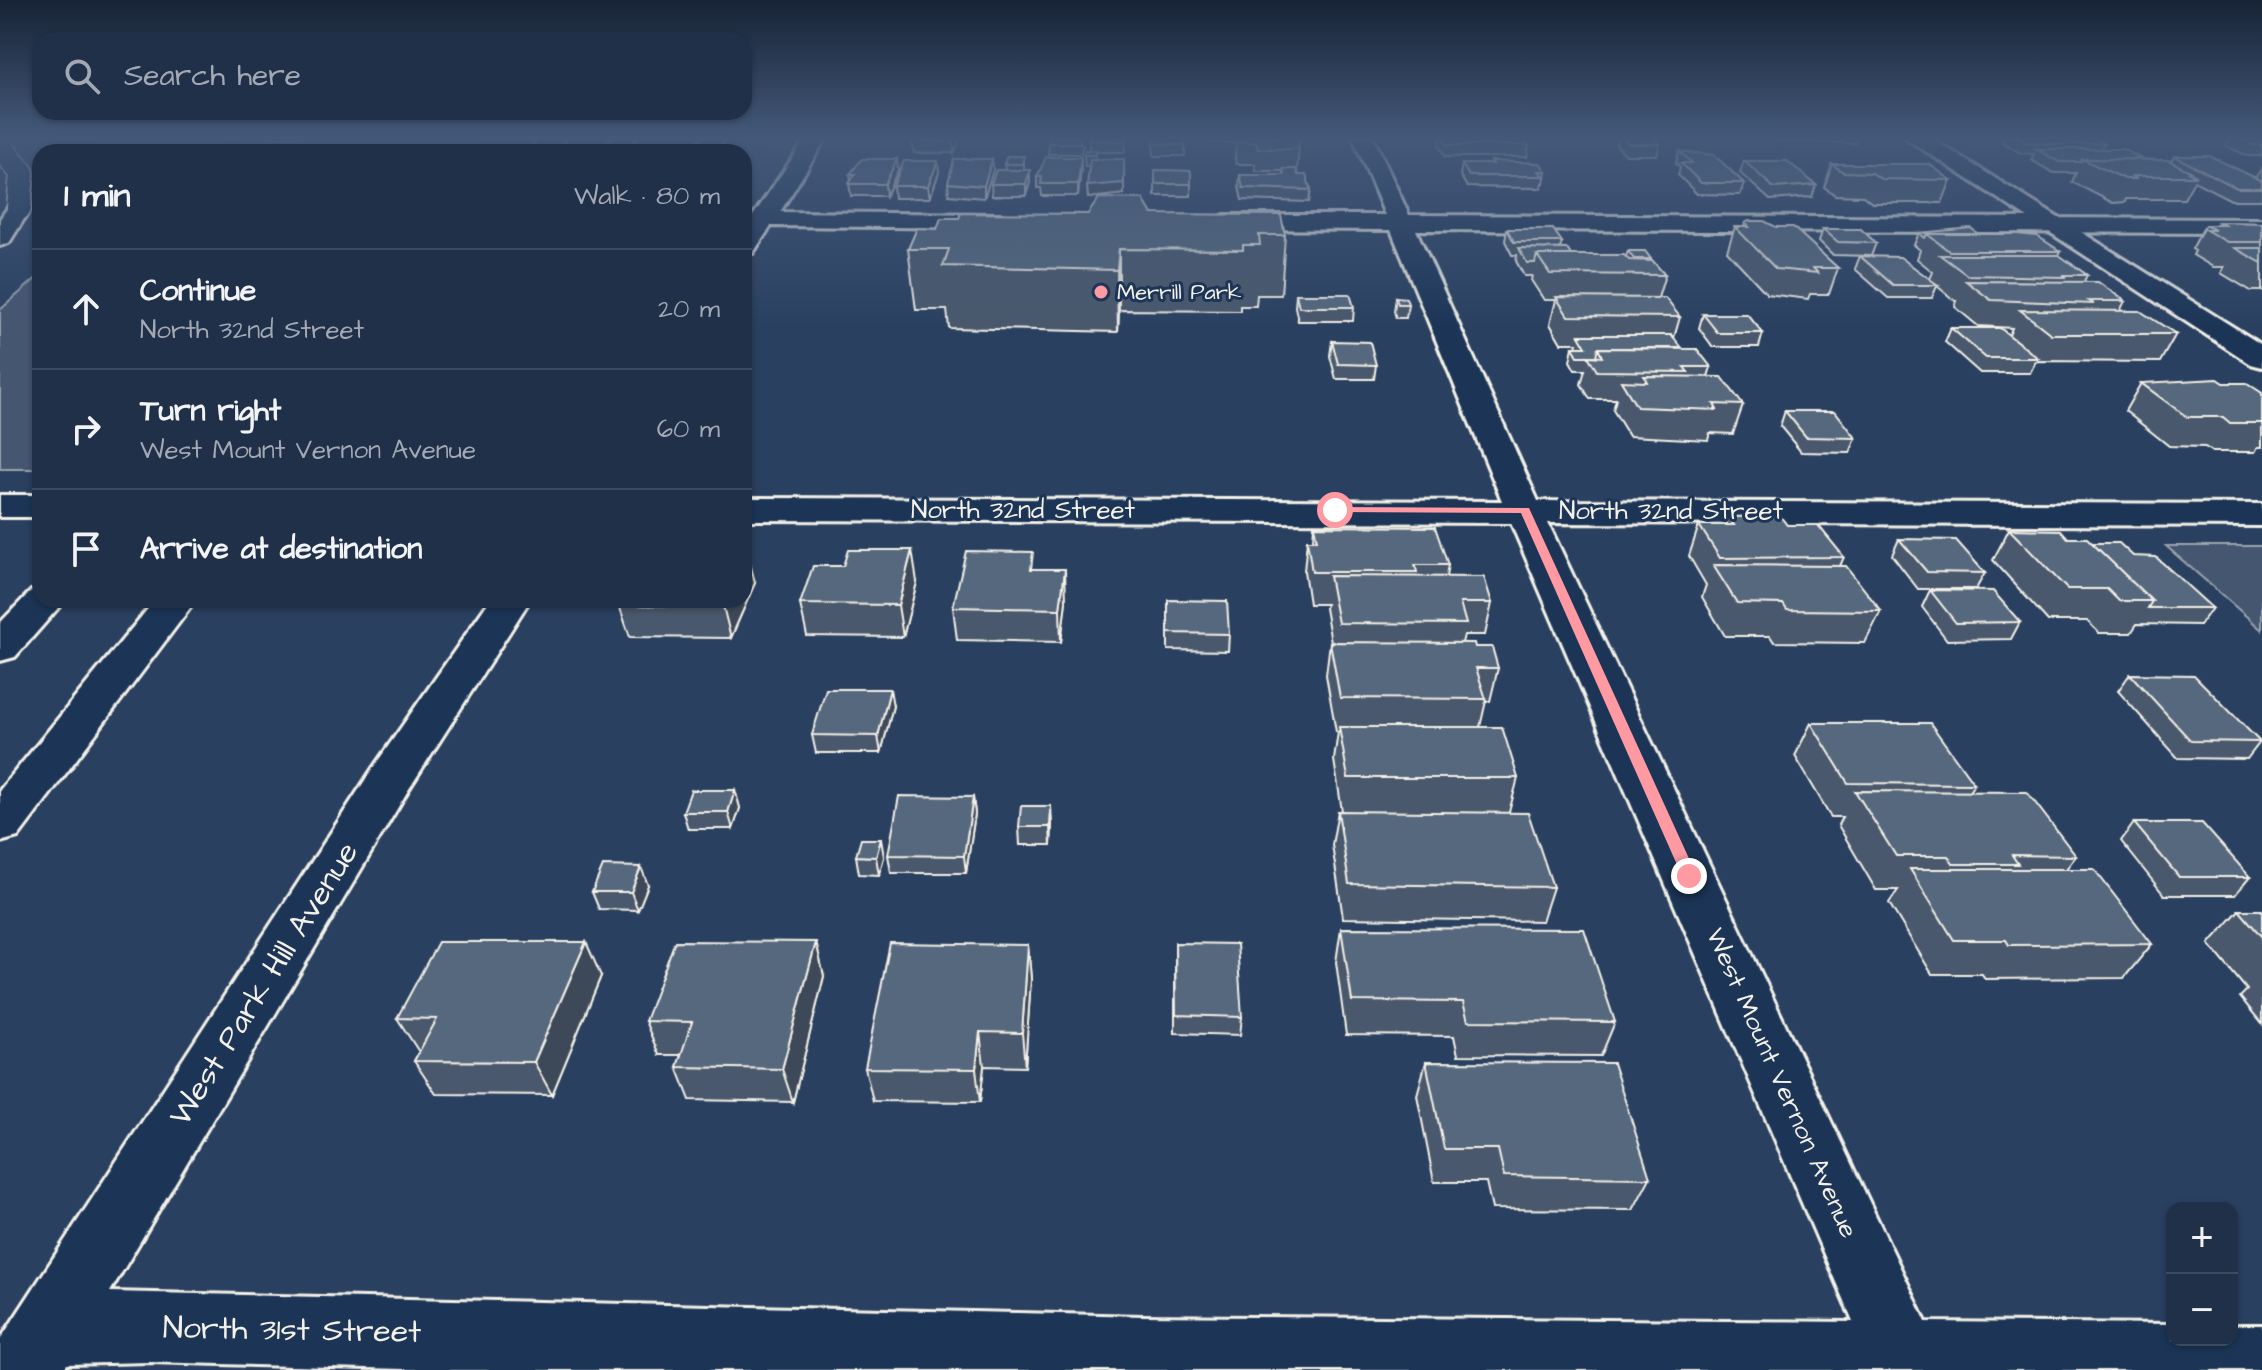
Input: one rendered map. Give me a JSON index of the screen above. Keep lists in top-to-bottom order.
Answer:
{
  "streets": {
    "main road": [
      "North 32nd Street",
      "West Park Hill Avenue",
      "West Mount Vernon Avenue",
      "North 31st Street"
    ]
  },
  "crossings": [
    ["North 32nd Street", "West Mount Vernon Avenue"],
    ["West Park Hill Avenue", "North 31st Street"],
    ["West Mount Vernon Avenue", "North 31st Street"]
  ],
  "places": ["Merrill Park"],
  "page": {
    "search": "Search here",
    "heading": ["1 min", "Walk · 80 m"],
    "list": [
      ["Continue", "North 32nd Street", "20 m"],
      ["Turn right", "West Mount Vernon Avenue", "60 m"],
      "Arrive at destination"
    ],
    "map_buttons": ["+", "−"]
  }
}
